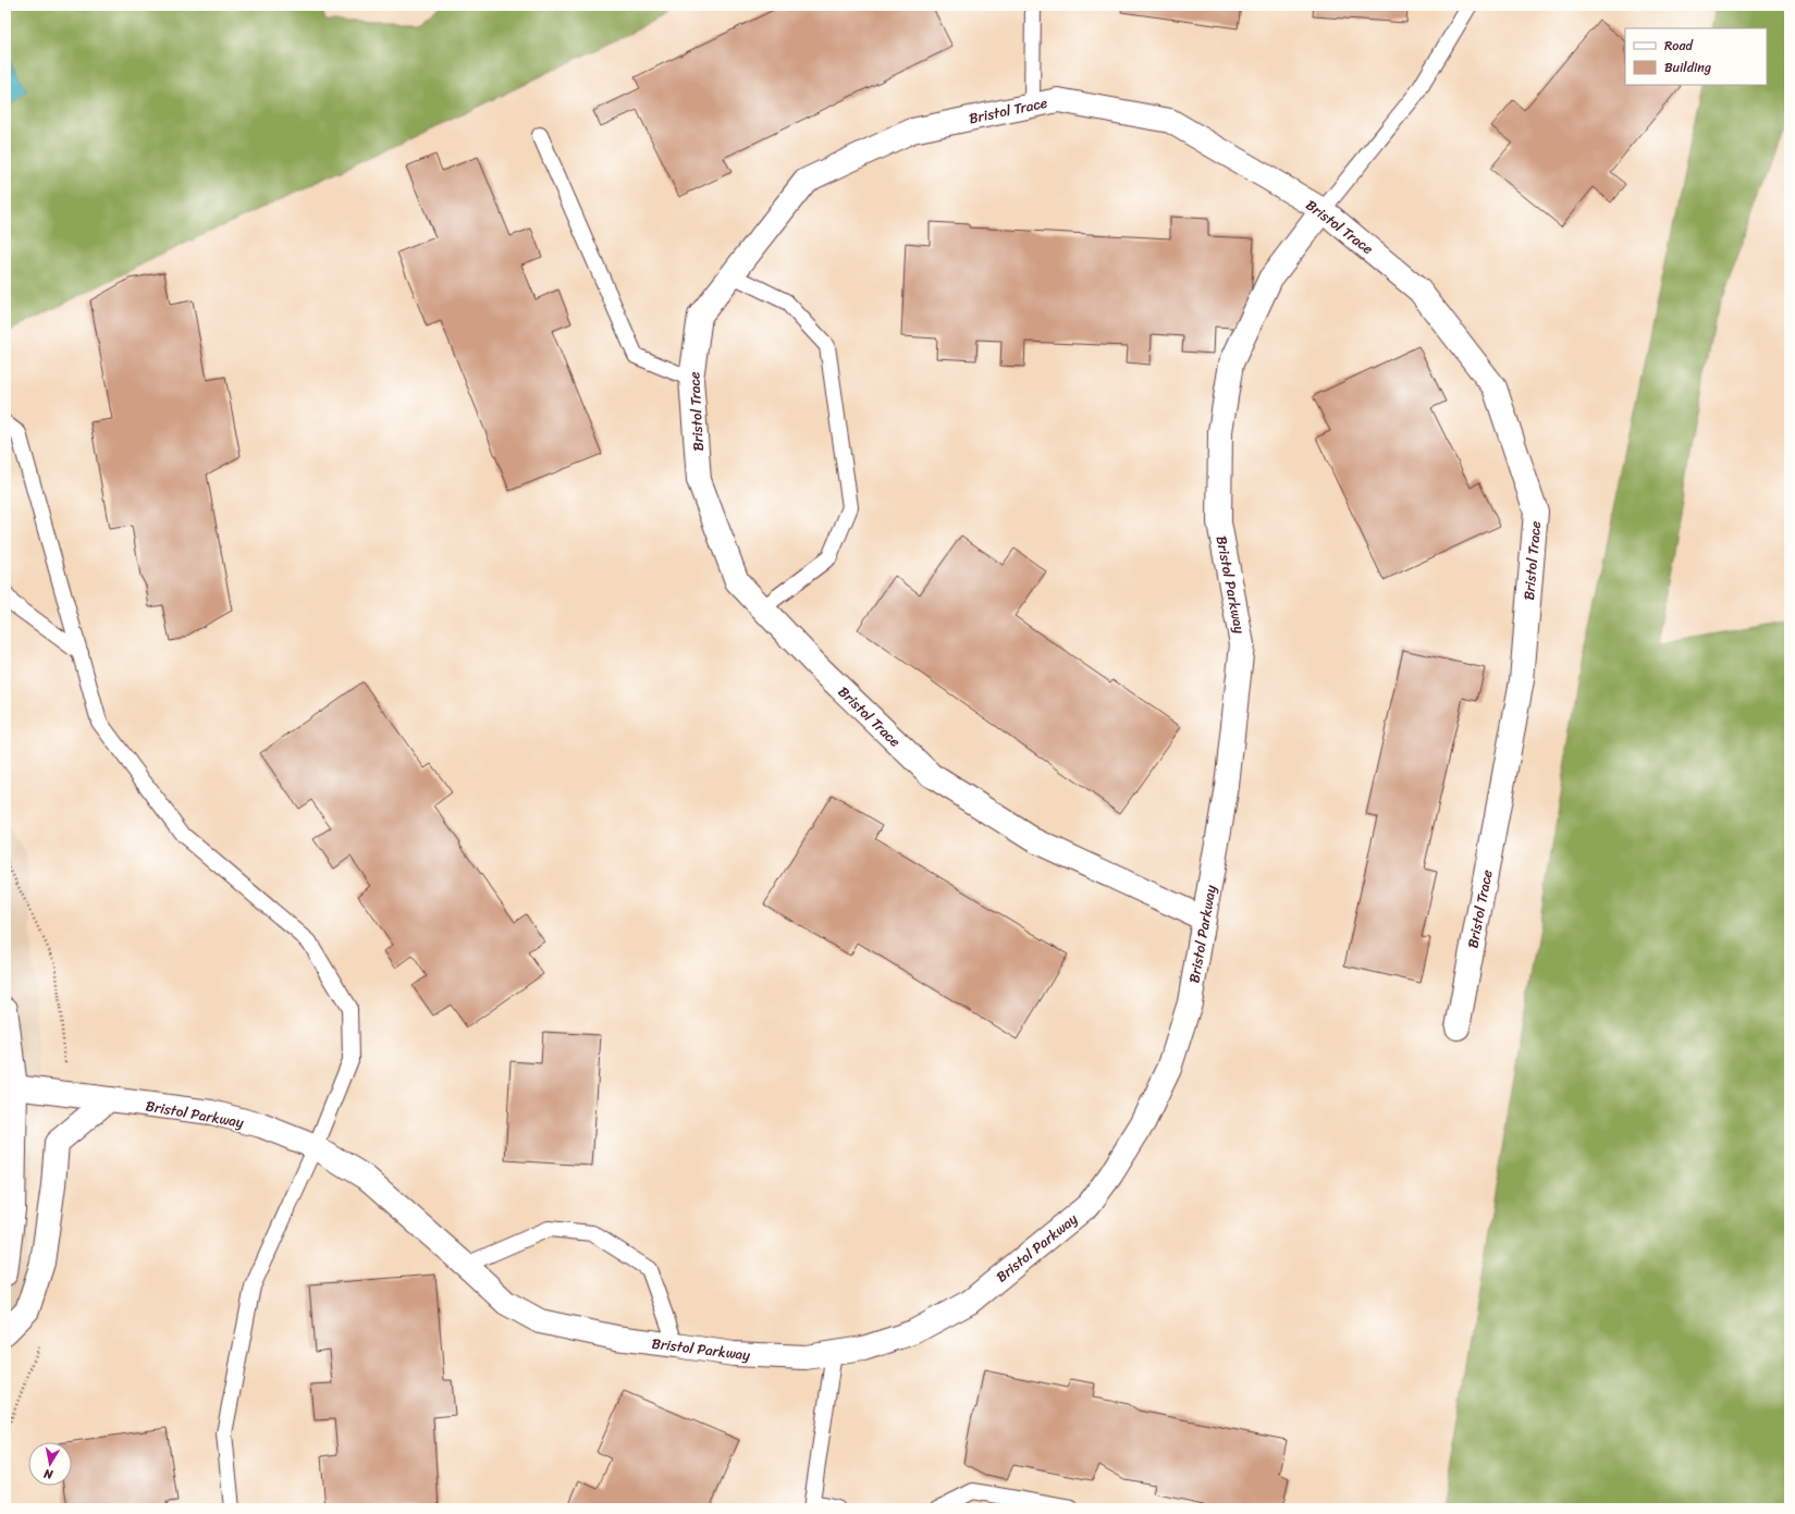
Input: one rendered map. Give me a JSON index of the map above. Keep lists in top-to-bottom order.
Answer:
{
  "streets": {
    "street": ["Bristol Trace", "Bristol Parkway"]
  },
  "crossings": [
    ["Bristol Trace", "Bristol Parkway"]
  ],
  "legend": ["Road", "Building"],
  "north": "bottom"
}
